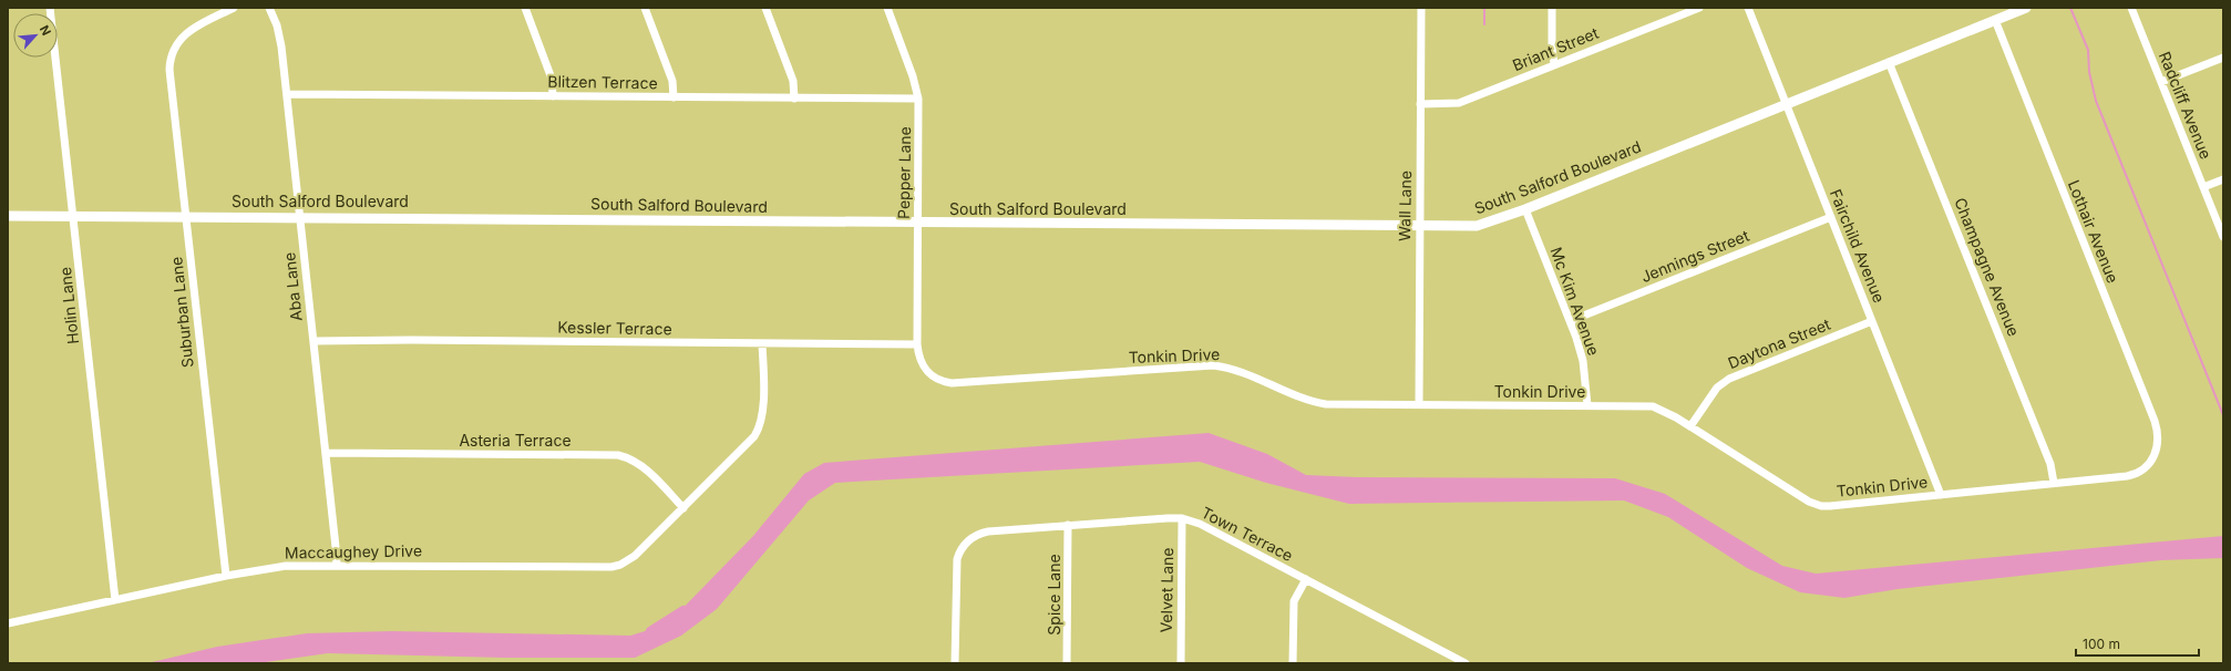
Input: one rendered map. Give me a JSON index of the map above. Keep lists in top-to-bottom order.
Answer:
{
  "streets": {
    "street": [
      "Briant Street",
      "Blitzen Terrace",
      "Radcliff Avenue",
      "Pepper Lane",
      "South Salford Boulevard",
      "Wall Lane",
      "Lothair Avenue",
      "Fairchild Avenue",
      "Jennings Street",
      "Champagne Avenue",
      "Aba Lane",
      "Mc Kim Avenue",
      "Holin Lane",
      "Suburban Lane",
      "Kessler Terrace",
      "Daytona Street",
      "Tonkin Drive",
      "Asteria Terrace",
      "Town Terrace",
      "Maccaughey Drive",
      "Velvet Lane",
      "Spice Lane"
    ]
  },
  "crossings": [
    ["Briant Street", "Wall Lane"],
    ["Blitzen Terrace", "Pepper Lane"],
    ["Blitzen Terrace", "Aba Lane"],
    ["Pepper Lane", "South Salford Boulevard"],
    ["Pepper Lane", "Kessler Terrace"],
    ["Pepper Lane", "Tonkin Drive"],
    ["South Salford Boulevard", "Wall Lane"],
    ["South Salford Boulevard", "Lothair Avenue"],
    ["South Salford Boulevard", "Fairchild Avenue"],
    ["South Salford Boulevard", "Champagne Avenue"],
    ["South Salford Boulevard", "Aba Lane"],
    ["South Salford Boulevard", "Mc Kim Avenue"],
    ["South Salford Boulevard", "Holin Lane"],
    ["South Salford Boulevard", "Suburban Lane"],
    ["Wall Lane", "Tonkin Drive"],
    ["Lothair Avenue", "Tonkin Drive"],
    ["Fairchild Avenue", "Jennings Street"],
    ["Fairchild Avenue", "Daytona Street"],
    ["Fairchild Avenue", "Tonkin Drive"],
    ["Jennings Street", "Mc Kim Avenue"],
    ["Champagne Avenue", "Tonkin Drive"],
    ["Aba Lane", "Kessler Terrace"],
    ["Aba Lane", "Asteria Terrace"],
    ["Aba Lane", "Maccaughey Drive"],
    ["Mc Kim Avenue", "Tonkin Drive"],
    ["Holin Lane", "Maccaughey Drive"],
    ["Suburban Lane", "Maccaughey Drive"],
    ["Kessler Terrace", "Tonkin Drive"],
    ["Kessler Terrace", "Maccaughey Drive"],
    ["Daytona Street", "Tonkin Drive"],
    ["Asteria Terrace", "Maccaughey Drive"],
    ["Town Terrace", "Velvet Lane"],
    ["Town Terrace", "Spice Lane"]
  ],
  "scale_bar": "100 m",
  "north": "top right"
}
